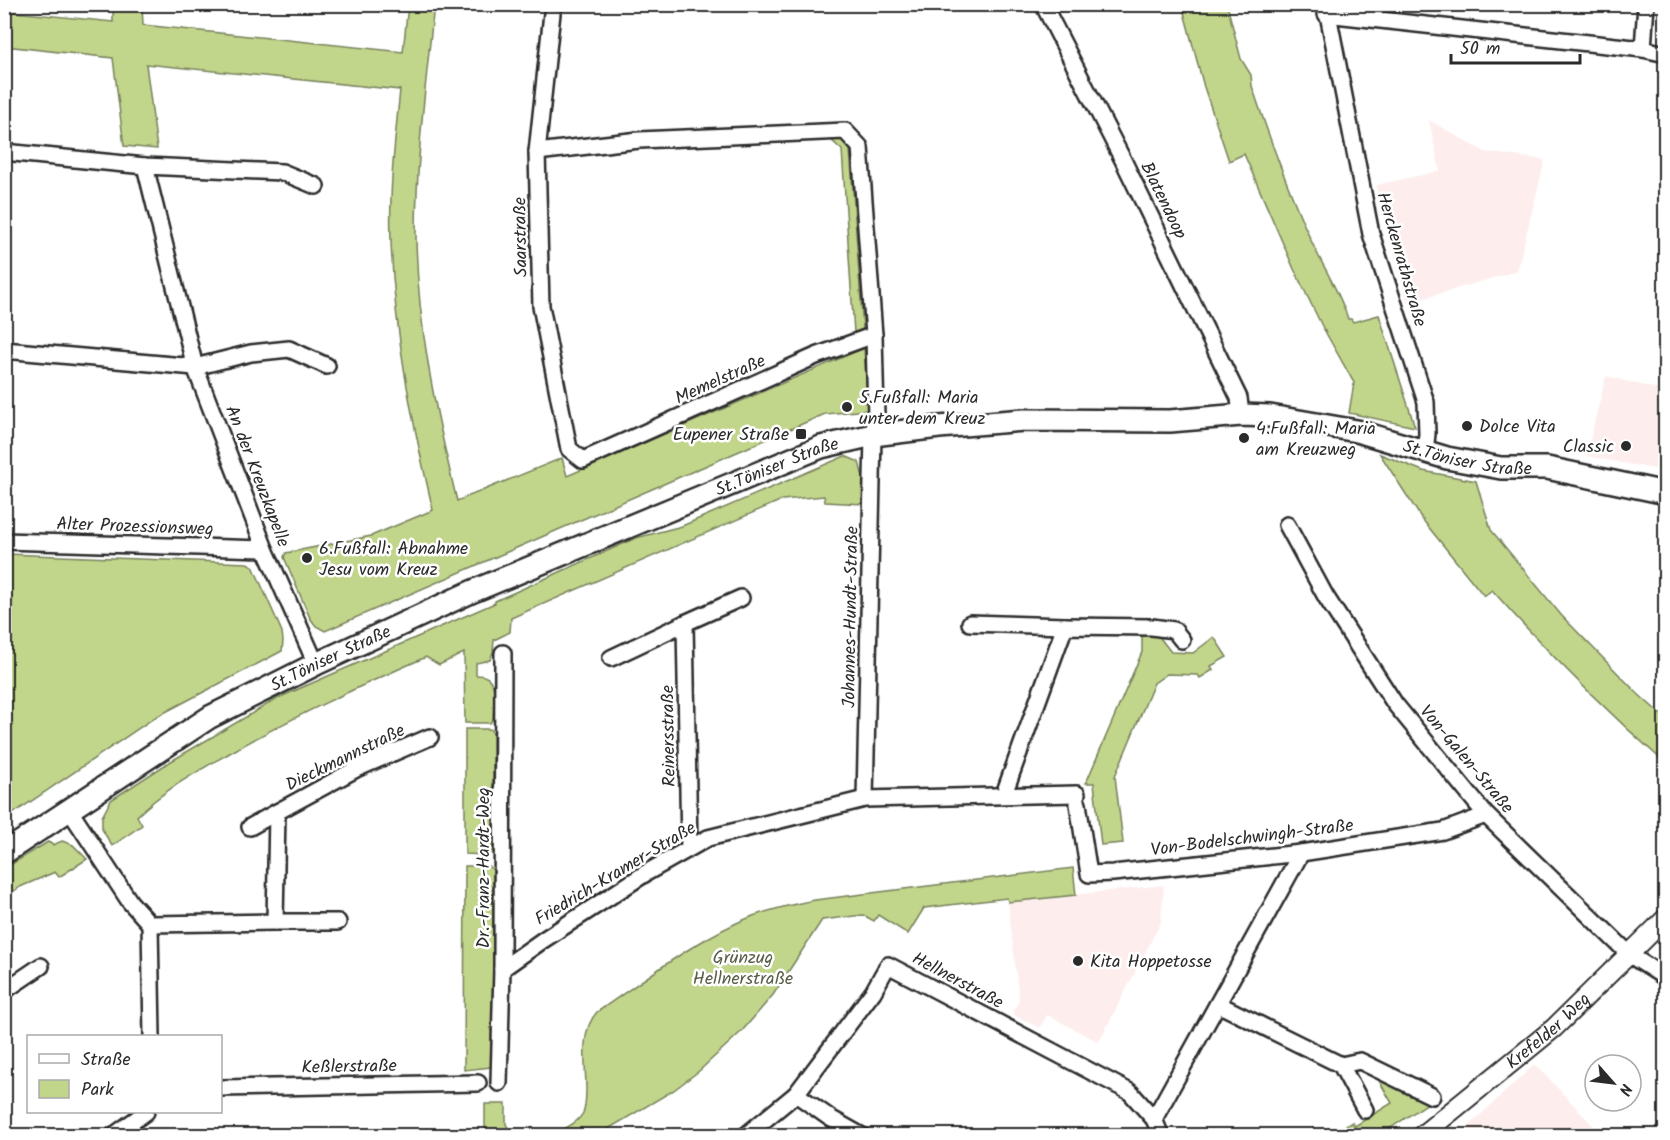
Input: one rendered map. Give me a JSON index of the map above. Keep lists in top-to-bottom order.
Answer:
{
  "streets": {
    "main road": ["St.Töniser Straße"],
    "street": [
      "Blatendoop",
      "Saarstraße",
      "Herckenrathstraße",
      "Memelstraße",
      "An der Kreuzkapelle",
      "Alter Prozessionsweg",
      "Johannes-Hundt-Straße",
      "Reinersstraße",
      "Dieckmannstraße",
      "Von-Galen-Straße",
      "Von-Bodelschwingh-Straße",
      "Dr.-Franz-Hardt-Weg",
      "Friedrich-Kramer-Straße",
      "Hellnerstraße",
      "Krefelder Weg",
      "Keßlerstraße"
    ]
  },
  "crossings": [
    ["Blatendoop", "St.Töniser Straße"],
    ["Saarstraße", "Memelstraße"],
    ["Herckenrathstraße", "St.Töniser Straße"],
    ["St.Töniser Straße", "An der Kreuzkapelle"],
    ["St.Töniser Straße", "Johannes-Hundt-Straße"],
    ["An der Kreuzkapelle", "Alter Prozessionsweg"],
    ["Johannes-Hundt-Straße", "Friedrich-Kramer-Straße"],
    ["Reinersstraße", "Friedrich-Kramer-Straße"],
    ["Von-Galen-Straße", "Von-Bodelschwingh-Straße"],
    ["Von-Galen-Straße", "Krefelder Weg"],
    ["Von-Bodelschwingh-Straße", "Friedrich-Kramer-Straße"],
    ["Dr.-Franz-Hardt-Weg", "Friedrich-Kramer-Straße"]
  ],
  "parks": ["Grünzug Hellnerstraße"],
  "places": {
    "other": [
      "5.Fußfall: Maria unter dem Kreuz",
      "Dolce Vita",
      "4.Fußfall: Maria am Kreuzweg",
      "Classic",
      "6.Fußfall: Abnahme Jesu vom Kreuz",
      "Kita Hoppetosse"
    ],
    "transit": ["Eupener Straße"]
  },
  "legend": ["Straße", "Park"],
  "scale_bar": "50 m",
  "north": "bottom right"
}
